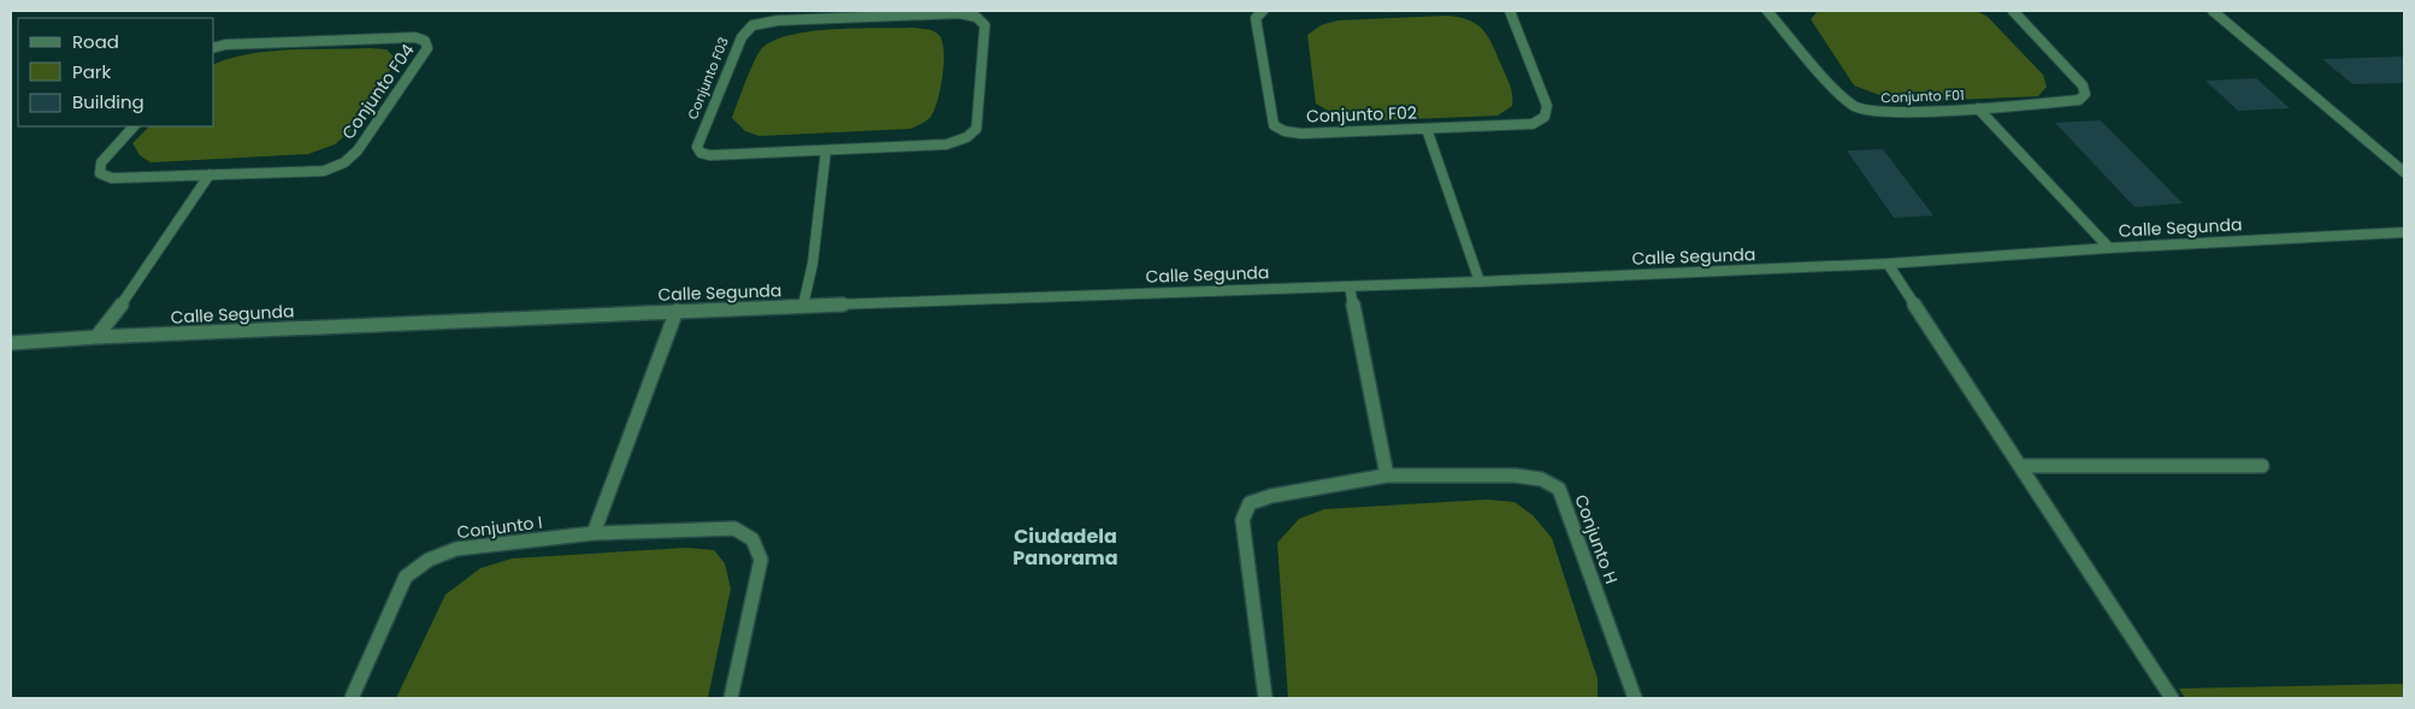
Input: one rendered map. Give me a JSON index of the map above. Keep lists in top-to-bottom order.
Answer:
{
  "streets": {
    "street": [
      "Conjunto F03",
      "Conjunto F04",
      "Conjunto F01",
      "Conjunto F02",
      "Calle Segunda",
      "Conjunto I",
      "Conjunto H"
    ]
  },
  "crossings": [
    ["Conjunto F01", "Calle Segunda"],
    ["Conjunto F02", "Calle Segunda"]
  ],
  "districts": ["Ciudadela Panorama"],
  "legend": ["Road", "Park", "Building"]
}
